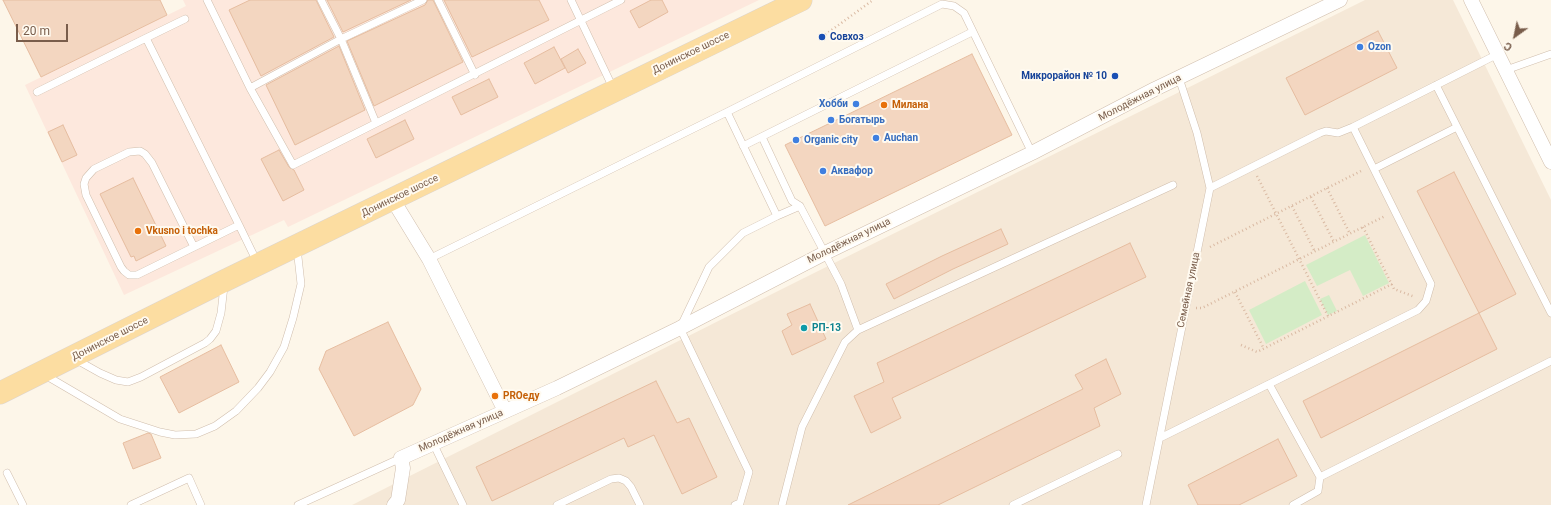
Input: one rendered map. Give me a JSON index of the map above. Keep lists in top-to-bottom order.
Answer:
{
  "streets": {
    "main road": ["Донинское шоссе"],
    "street": ["Молодёжная улица"],
    "lane": ["Семейная улица"]
  },
  "crossings": [
    ["Молодёжная улица", "Семейная улица"]
  ],
  "places": [
    "Совхоз",
    "Ozon",
    "Микрорайон № 10",
    "Хобби",
    "Милана",
    "Богатырь",
    "Auchan",
    "Organic city",
    "Аквафор",
    "Vkusno i tochka",
    "РП-13",
    "PROеду"
  ],
  "scale_bar": "20 m",
  "north": "bottom left"
}
